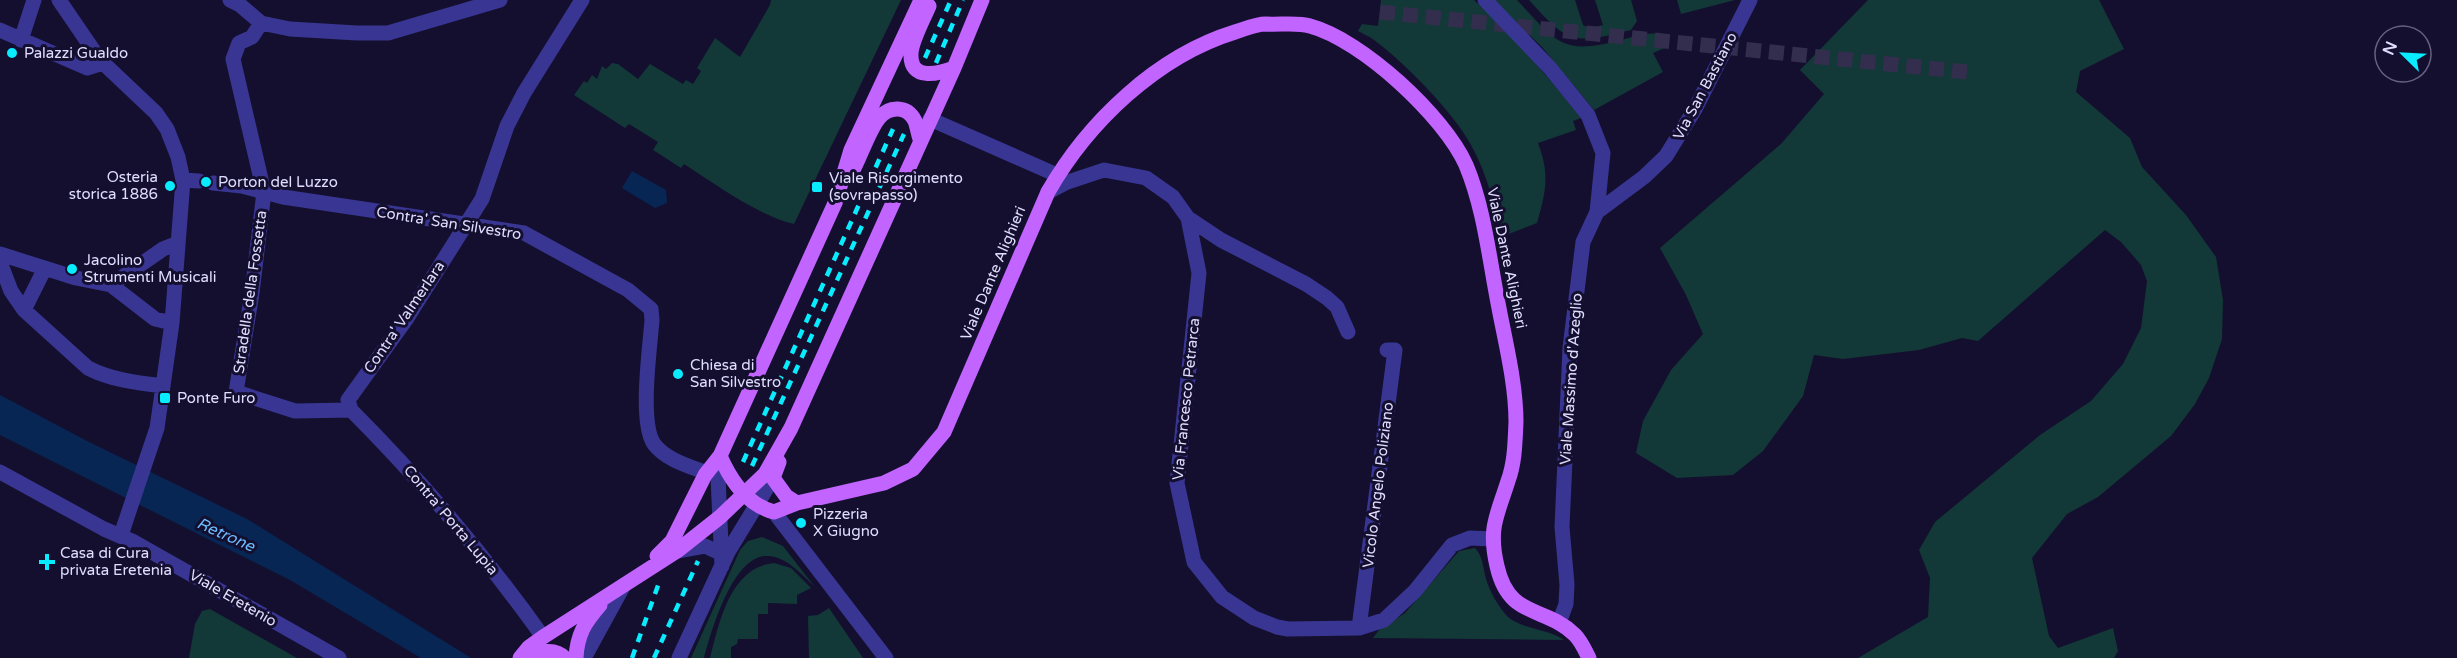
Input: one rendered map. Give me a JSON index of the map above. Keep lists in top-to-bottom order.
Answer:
{
  "streets": {
    "main road": ["Viale Dante Alighieri"],
    "street": [
      "Via San Bastiano",
      "Contra' San Silvestro",
      "Stradella della Fossetta",
      "Contra' Valmerlara",
      "Viale Massimo d'Azeglio",
      "Via Francesco Petrarca",
      "Vicolo Angelo Poliziano",
      "Contra' Porta Lupia",
      "Viale Eretenio"
    ]
  },
  "crossings": [
    ["Via San Bastiano", "Viale Massimo d'Azeglio"],
    ["Contra' San Silvestro", "Stradella della Fossetta"],
    ["Contra' San Silvestro", "Contra' Valmerlara"],
    ["Viale Dante Alighieri", "Viale Massimo d'Azeglio"],
    ["Viale Dante Alighieri", "Via Francesco Petrarca"],
    ["Stradella della Fossetta", "Contra' Valmerlara"],
    ["Stradella della Fossetta", "Contra' Porta Lupia"],
    ["Contra' Valmerlara", "Contra' Porta Lupia"],
    ["Via Francesco Petrarca", "Vicolo Angelo Poliziano"]
  ],
  "water": ["Retrone"],
  "places": {
    "other": [
      "Palazzi Gualdo",
      "Porton del Luzzo",
      "Osteria storica 1886",
      "Jacolino Strumenti Musicali",
      "Chiesa di San Silvestro",
      "Pizzeria X Giugno"
    ],
    "transit": ["Viale Risorgimento (sovrapasso)", "Ponte Furo"],
    "health": ["Casa di Cura privata Eretenia"]
  },
  "north": "top left"
}
